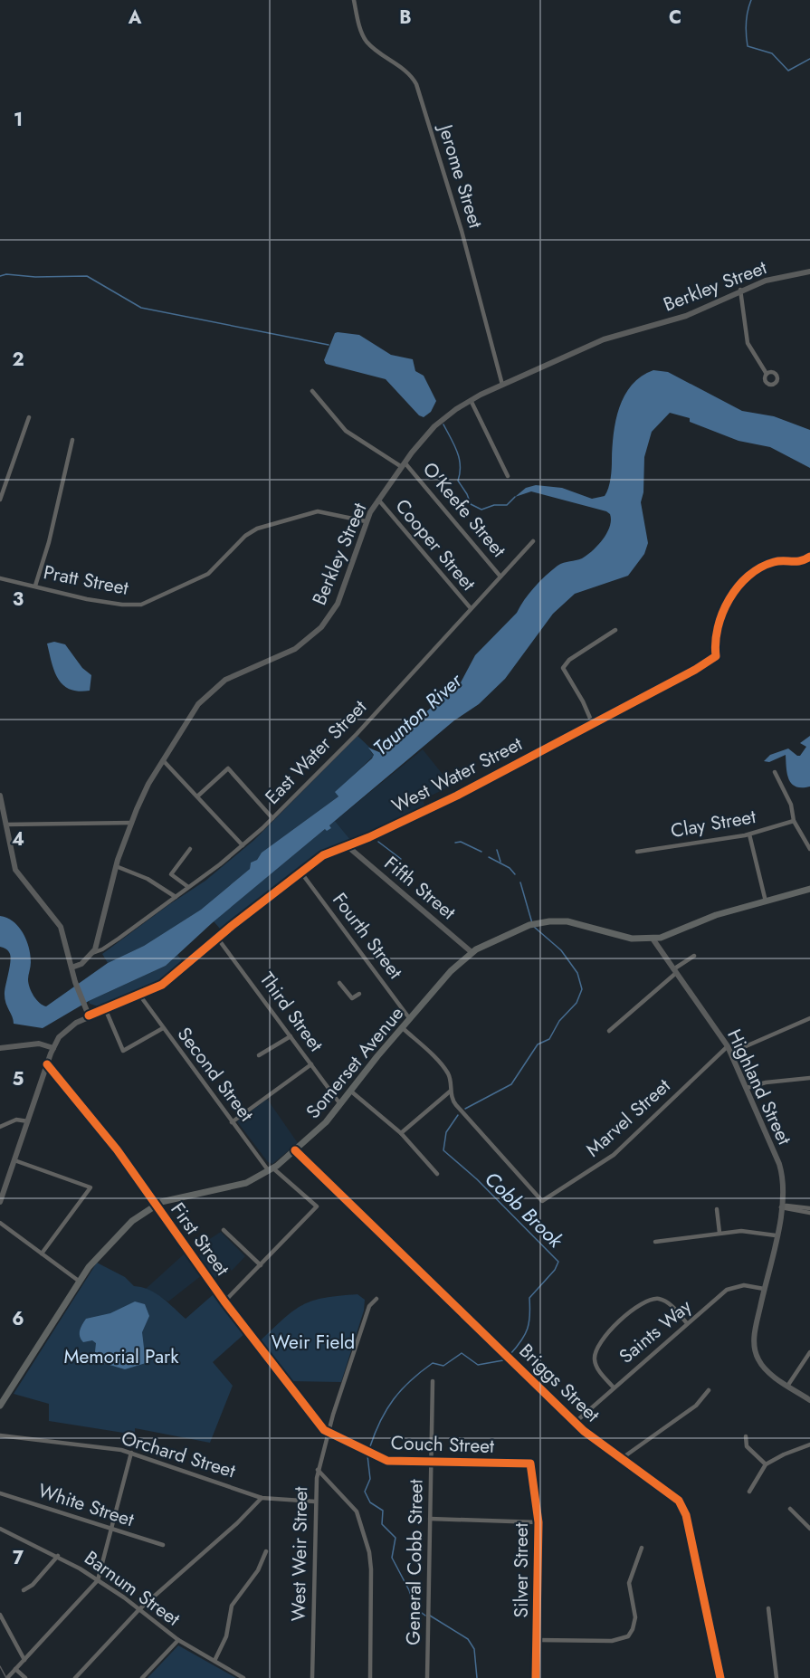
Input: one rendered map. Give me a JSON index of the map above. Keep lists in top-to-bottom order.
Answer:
{
  "streets": {
    "main road": ["Somerset Avenue"],
    "street": [
      "Jerome Street",
      "Berkley Street",
      "O'Keefe Street",
      "Cooper Street",
      "Pratt Street",
      "East Water Street",
      "West Water Street",
      "Clay Street",
      "Fifth Street",
      "Fourth Street",
      "Third Street",
      "Second Street",
      "Highland Street",
      "Marvel Street",
      "First Street",
      "Saints Way",
      "Briggs Street",
      "Couch Street",
      "Orchard Street",
      "White Street",
      "West Weir Street",
      "General Cobb Street",
      "Silver Street",
      "Barnum Street"
    ]
  },
  "crossings": [
    ["Jerome Street", "Berkley Street"],
    ["Berkley Street", "O'Keefe Street"],
    ["Berkley Street", "Cooper Street"],
    ["Berkley Street", "Pratt Street"],
    ["Berkley Street", "East Water Street"],
    ["O'Keefe Street", "East Water Street"],
    ["Cooper Street", "East Water Street"],
    ["West Water Street", "Fifth Street"],
    ["West Water Street", "Fourth Street"],
    ["West Water Street", "Third Street"],
    ["West Water Street", "Second Street"],
    ["West Water Street", "First Street"],
    ["Fifth Street", "Somerset Avenue"],
    ["Fourth Street", "Somerset Avenue"],
    ["Third Street", "Somerset Avenue"],
    ["Somerset Avenue", "Second Street"],
    ["Somerset Avenue", "Highland Street"],
    ["Somerset Avenue", "First Street"],
    ["Somerset Avenue", "Briggs Street"],
    ["Highland Street", "Marvel Street"],
    ["Highland Street", "Saints Way"],
    ["First Street", "Couch Street"],
    ["First Street", "West Weir Street"],
    ["Saints Way", "Briggs Street"],
    ["Couch Street", "West Weir Street"],
    ["Couch Street", "General Cobb Street"],
    ["Couch Street", "Silver Street"],
    ["Orchard Street", "West Weir Street"]
  ],
  "water": ["Taunton River", "Cobb Brook"],
  "parks": ["Weir Field", "Memorial Park"],
  "grid": {
    "columns": ["A", "B", "C"],
    "rows": [
      "1",
      "2",
      "3",
      "4",
      "5",
      "6",
      "7"
    ]
  }
}
